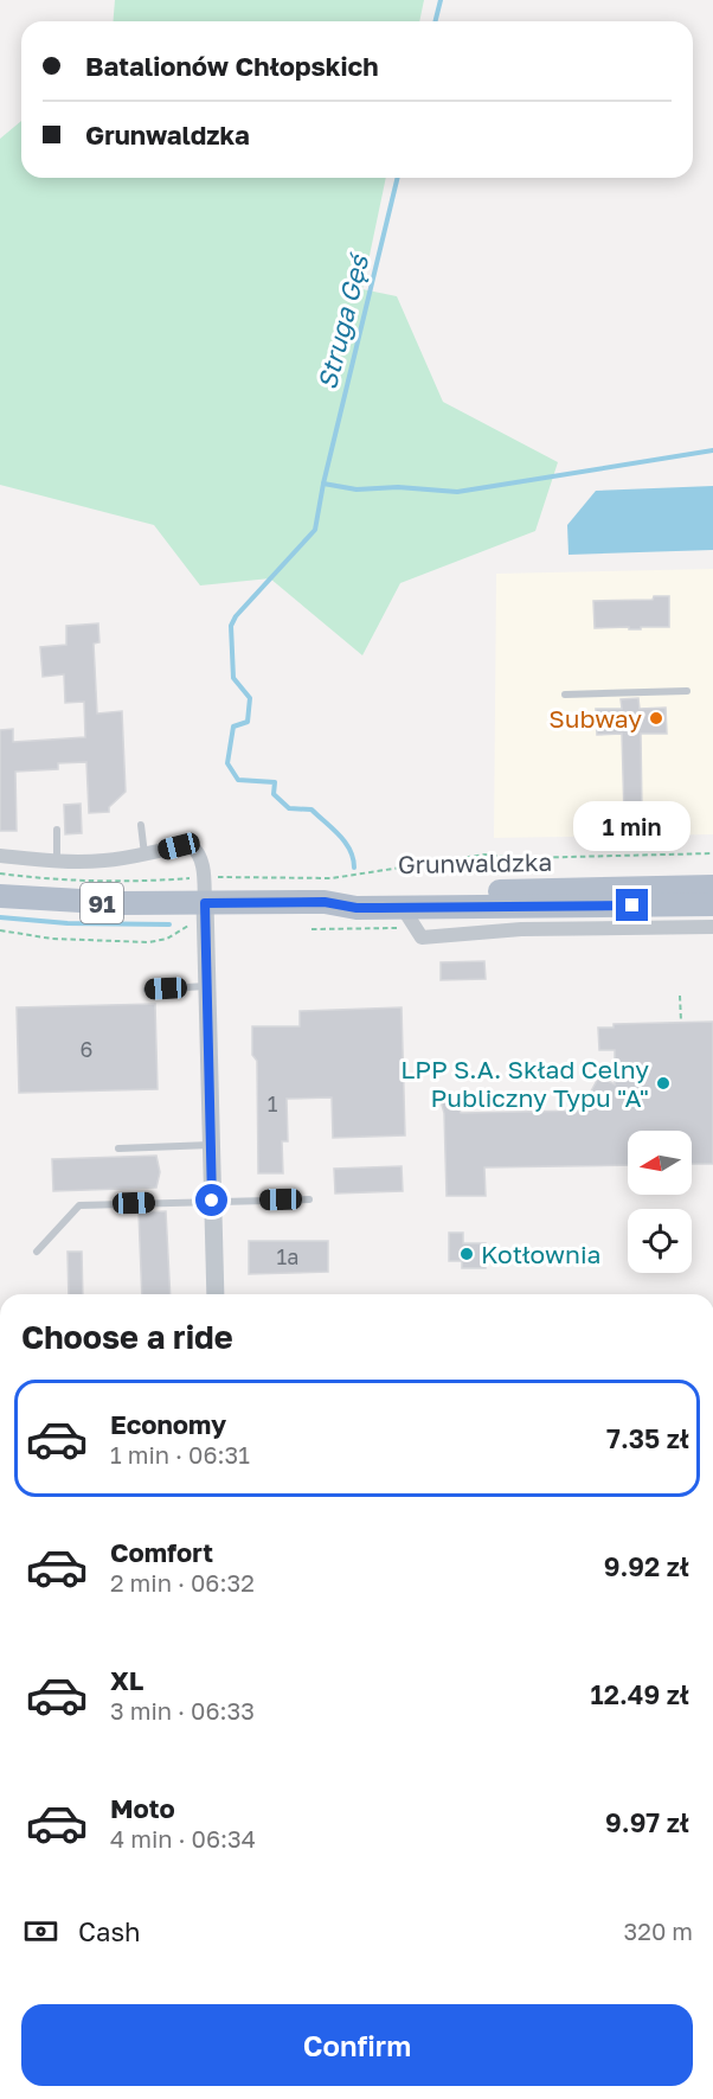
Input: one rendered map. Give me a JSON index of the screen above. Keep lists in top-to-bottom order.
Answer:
{
  "streets": {
    "main road": ["Grunwaldzka", "91"]
  },
  "water": ["Struga Gęś"],
  "places": ["Subway", "LPP S.A. Skład Celny Publiczny Typu \"A\"", "Kotłownia"],
  "house_numbers": ["6", "1", "1a"],
  "north": "left",
  "page": {
    "banner": ["Batalionów Chłopskich", "Grunwaldzka"],
    "bubble": "1 min",
    "heading": "Choose a ride",
    "list": [
      {
        "name": "Economy",
        "note": "1 min · 06:31",
        "value": "7.35 zł"
      },
      {
        "name": "Comfort",
        "note": "2 min · 06:32",
        "value": "9.92 zł"
      },
      {
        "name": "XL",
        "note": "3 min · 06:33",
        "value": "12.49 zł"
      },
      {
        "name": "Moto",
        "note": "4 min · 06:34",
        "value": "9.97 zł"
      }
    ],
    "pay": ["Cash", "320 m"],
    "buttons": "Confirm"
  }
}
